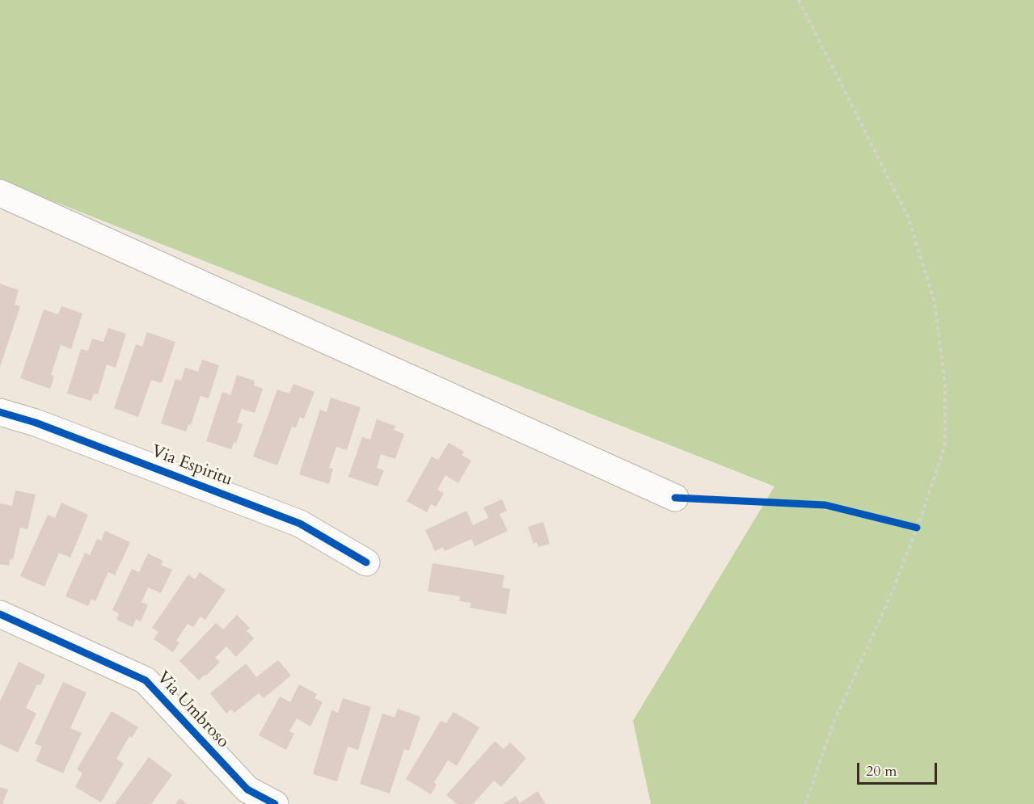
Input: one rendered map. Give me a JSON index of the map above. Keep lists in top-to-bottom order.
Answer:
{
  "streets": {
    "street": ["Via Espiritu", "Via Umbroso"]
  },
  "scale_bar": "20 m"
}
